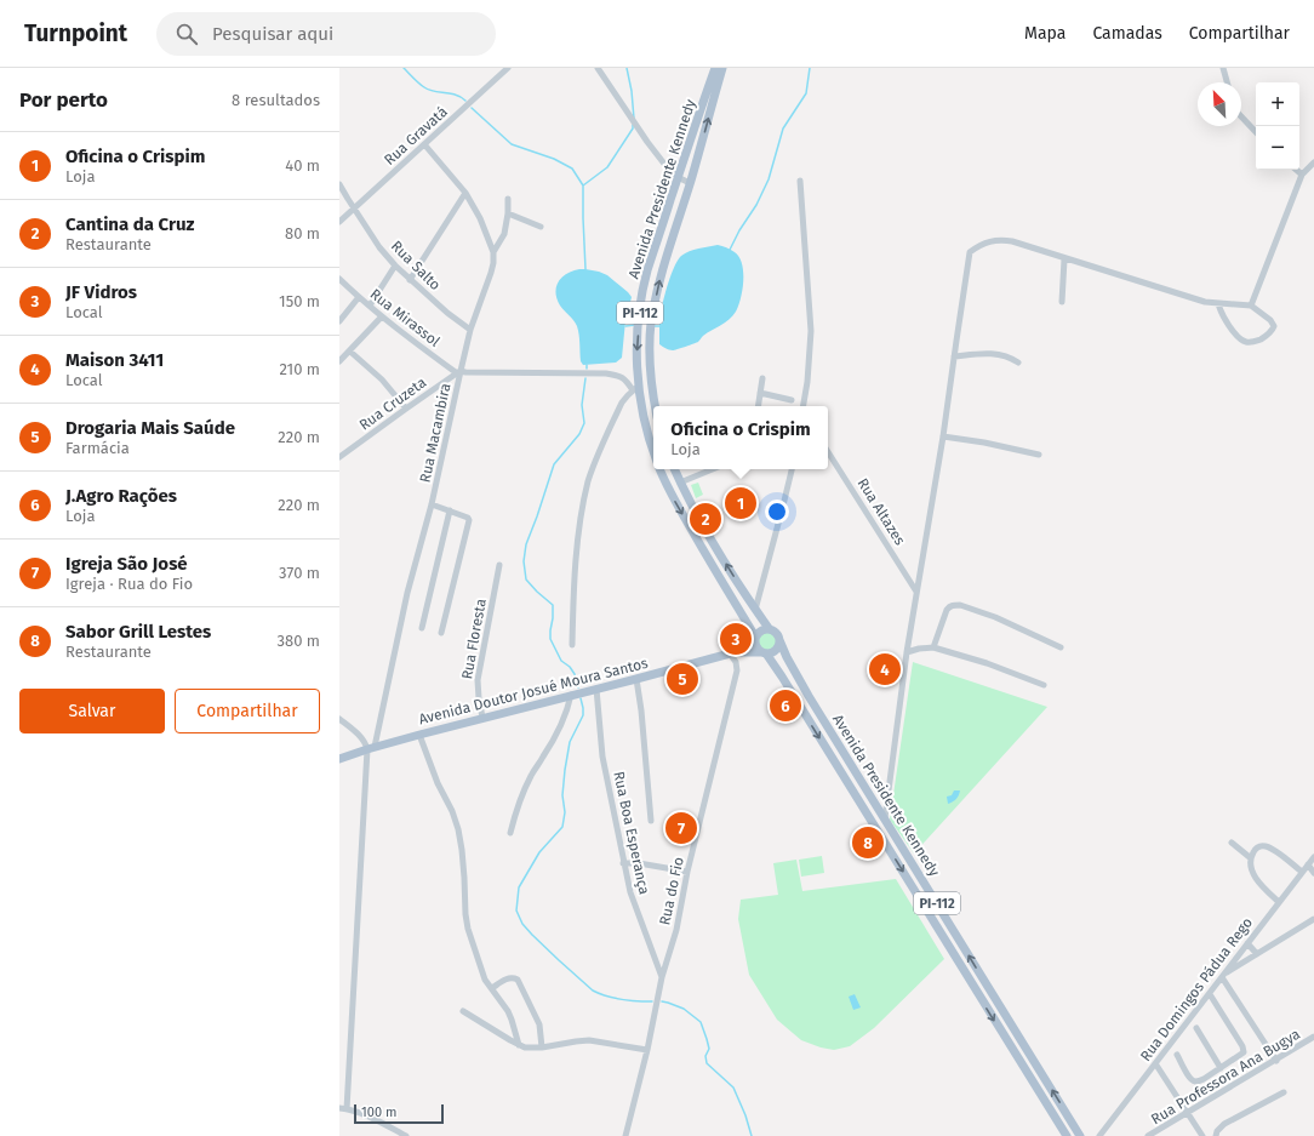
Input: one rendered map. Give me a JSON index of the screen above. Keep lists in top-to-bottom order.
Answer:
{
  "streets": {
    "main road": ["Avenida Presidente Kennedy", "PI-112", "Avenida Doutor Josué Moura Santos"],
    "street": [
      "Rua Gravatá",
      "Rua Salto",
      "Rua Mirassol",
      "Rua Cruzeta",
      "Rua Macambira",
      "Rua Altazes",
      "Rua Floresta",
      "Rua Boa Esperança",
      "Rua do Fio",
      "Rua Domingos Pádua Rego",
      "Rua Professora Ana Bugya"
    ]
  },
  "crossings": [
    ["Rua Gravatá", "Rua Salto"],
    ["Rua Gravatá", "Rua Macambira"],
    ["Rua Salto", "Rua Macambira"],
    ["Rua Mirassol", "Rua Cruzeta"],
    ["Rua Mirassol", "Rua Macambira"],
    ["Rua Cruzeta", "Rua Macambira"],
    ["Rua Macambira", "Avenida Doutor Josué Moura Santos"],
    ["Rua Floresta", "Avenida Doutor Josué Moura Santos"],
    ["Avenida Doutor Josué Moura Santos", "Rua Boa Esperança"],
    ["Avenida Doutor Josué Moura Santos", "Rua do Fio"],
    ["Rua Boa Esperança", "Rua do Fio"]
  ],
  "scale_bar": "100 m",
  "north": "top left",
  "page": {
    "header": "Turnpoint",
    "search": "Pesquisar aqui",
    "nav": ["Mapa", "Camadas", "Compartilhar"],
    "heading": ["Por perto", "8 resultados"],
    "map_buttons": ["+", "−"],
    "list": [
      {
        "mark": "1",
        "name": "Oficina o Crispim",
        "note": "Loja",
        "value": "40 m"
      },
      {
        "mark": "2",
        "name": "Cantina da Cruz",
        "note": "Restaurante",
        "value": "80 m"
      },
      {
        "mark": "3",
        "name": "JF Vidros",
        "note": "Local",
        "value": "150 m"
      },
      {
        "mark": "4",
        "name": "Maison 3411",
        "note": "Local",
        "value": "210 m"
      },
      {
        "mark": "5",
        "name": "Drogaria Mais Saúde",
        "note": "Farmácia",
        "value": "220 m"
      },
      {
        "mark": "6",
        "name": "J.Agro Rações",
        "note": "Loja",
        "value": "220 m"
      },
      {
        "mark": "7",
        "name": "Igreja São José",
        "note": "Igreja · Rua do Fio",
        "value": "370 m"
      },
      {
        "mark": "8",
        "name": "Sabor Grill Lestes",
        "note": "Restaurante",
        "value": "380 m"
      }
    ],
    "popup": ["Oficina o Crispim", "Loja"],
    "pins": [
      "1",
      "2",
      "3",
      "4",
      "5",
      "6",
      "7",
      "8"
    ],
    "buttons": ["Salvar", "Compartilhar"],
    "scale": "100 m"
  }
}
